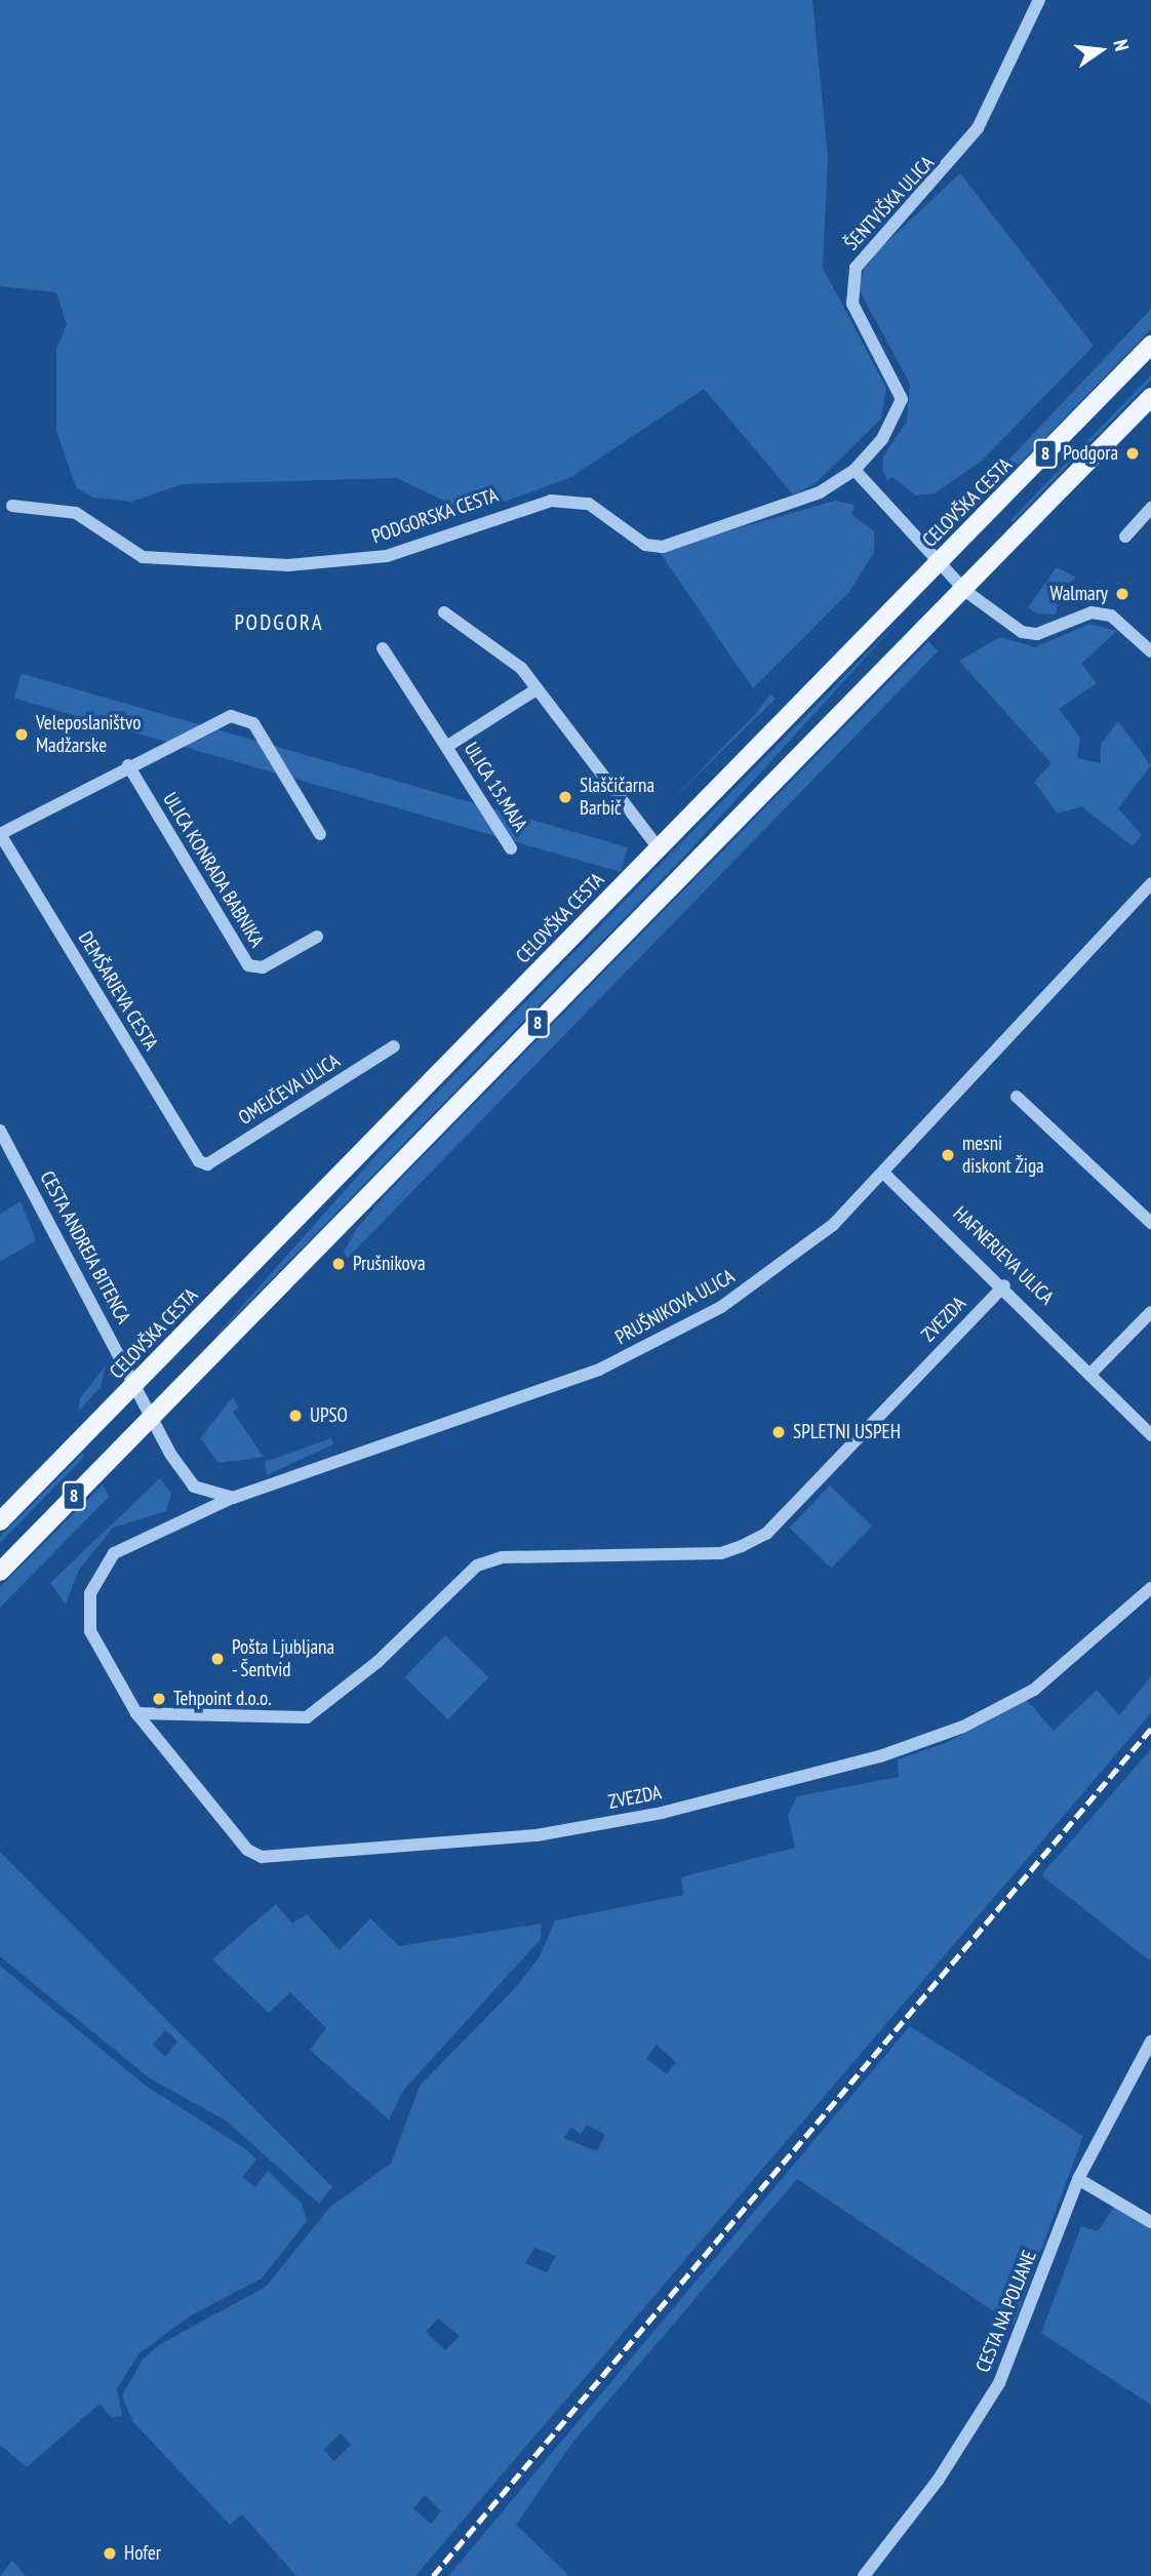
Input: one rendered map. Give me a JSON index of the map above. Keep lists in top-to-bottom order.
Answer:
{
  "streets": {
    "main road": ["8", "CELOVŠKA CESTA"],
    "street": [
      "ŠENTVIŠKA ULICA",
      "PODGORSKA CESTA",
      "ULICA 15.MAJA",
      "ULICA KONRADA BABNIKA",
      "DEMŠARJEVA CESTA",
      "OMEJČEVA ULICA",
      "CESTA ANDREJA BITENCA",
      "HAFNERJEVA ULICA",
      "PRUŠNIKOVA ULICA",
      "ZVEZDA",
      "CESTA NA POLJANE"
    ]
  },
  "crossings": [
    ["ŠENTVIŠKA ULICA", "PODGORSKA CESTA"],
    ["CELOVŠKA CESTA", "CESTA ANDREJA BITENCA"],
    ["DEMŠARJEVA CESTA", "OMEJČEVA ULICA"],
    ["HAFNERJEVA ULICA", "PRUŠNIKOVA ULICA"],
    ["HAFNERJEVA ULICA", "ZVEZDA"],
    ["PRUŠNIKOVA ULICA", "ZVEZDA"]
  ],
  "districts": ["PODGORA"],
  "places": [
    "Podgora",
    "Walmary",
    "Veleposlaništvo Madžarske",
    "Slaščičarna Barbič",
    "mesni diskont Žiga",
    "Prušnikova",
    "UPSO",
    "SPLETNI USPEH",
    "Pošta Ljubljana - Šentvid",
    "Tehpoint d.o.o.",
    "Hofer"
  ],
  "north": "right"
}
